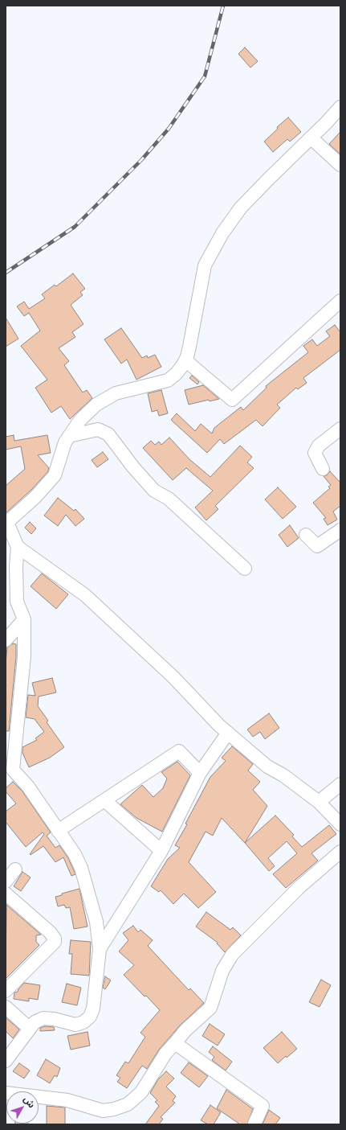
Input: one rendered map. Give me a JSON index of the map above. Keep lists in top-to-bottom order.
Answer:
{
  "north": "top right"
}
